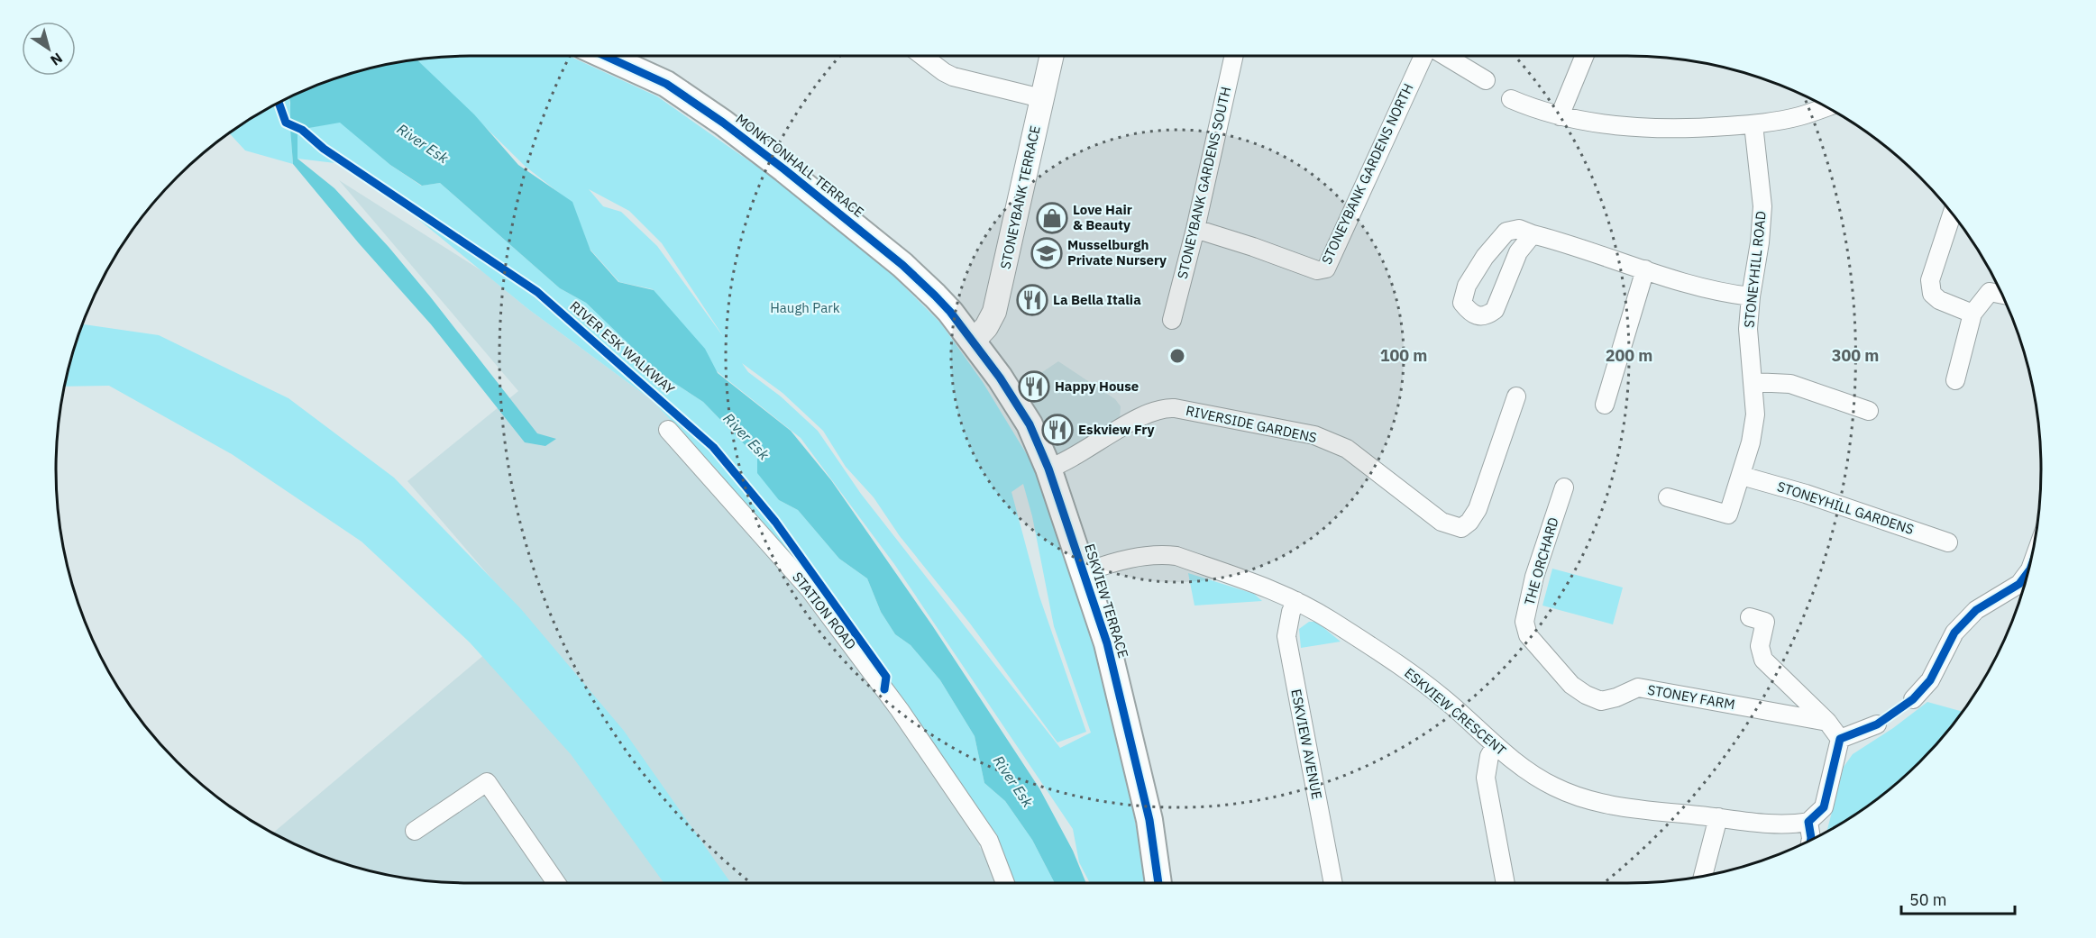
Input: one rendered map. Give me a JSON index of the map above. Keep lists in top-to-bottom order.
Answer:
{
  "streets": {
    "main road": ["MONKTONHALL TERRACE", "ESKVIEW TERRACE"],
    "street": [
      "STONEYBANK GARDENS NORTH",
      "STONEYBANK GARDENS SOUTH",
      "STONEYBANK TERRACE",
      "STONEYHILL ROAD",
      "RIVERSIDE GARDENS",
      "STONEYHILL GARDENS",
      "THE ORCHARD",
      "STATION ROAD",
      "STONEY FARM",
      "ESKVIEW CRESCENT",
      "ESKVIEW AVENUE"
    ],
    "cycle path": ["RIVER ESK WALKWAY"]
  },
  "crossings": [
    ["MONKTONHALL TERRACE", "STONEYBANK TERRACE"],
    ["MONKTONHALL TERRACE", "ESKVIEW TERRACE"],
    ["STONEYBANK GARDENS NORTH", "STONEYBANK GARDENS SOUTH"],
    ["STONEYBANK TERRACE", "ESKVIEW TERRACE"],
    ["STONEYHILL ROAD", "STONEYHILL GARDENS"],
    ["RIVERSIDE GARDENS", "ESKVIEW TERRACE"],
    ["THE ORCHARD", "STONEY FARM"],
    ["ESKVIEW TERRACE", "ESKVIEW CRESCENT"],
    ["ESKVIEW CRESCENT", "ESKVIEW AVENUE"]
  ],
  "water": ["River Esk"],
  "parks": ["Haugh Park"],
  "places": {
    "shop": ["Love Hair & Beauty"],
    "school or university": ["Musselburgh Private Nursery"],
    "restaurant": ["La Bella Italia", "Happy House", "Eskview Fry"]
  },
  "scale_bar": "50 m",
  "north": "bottom right",
  "rings": ["100 m", "200 m", "300 m"]
}
